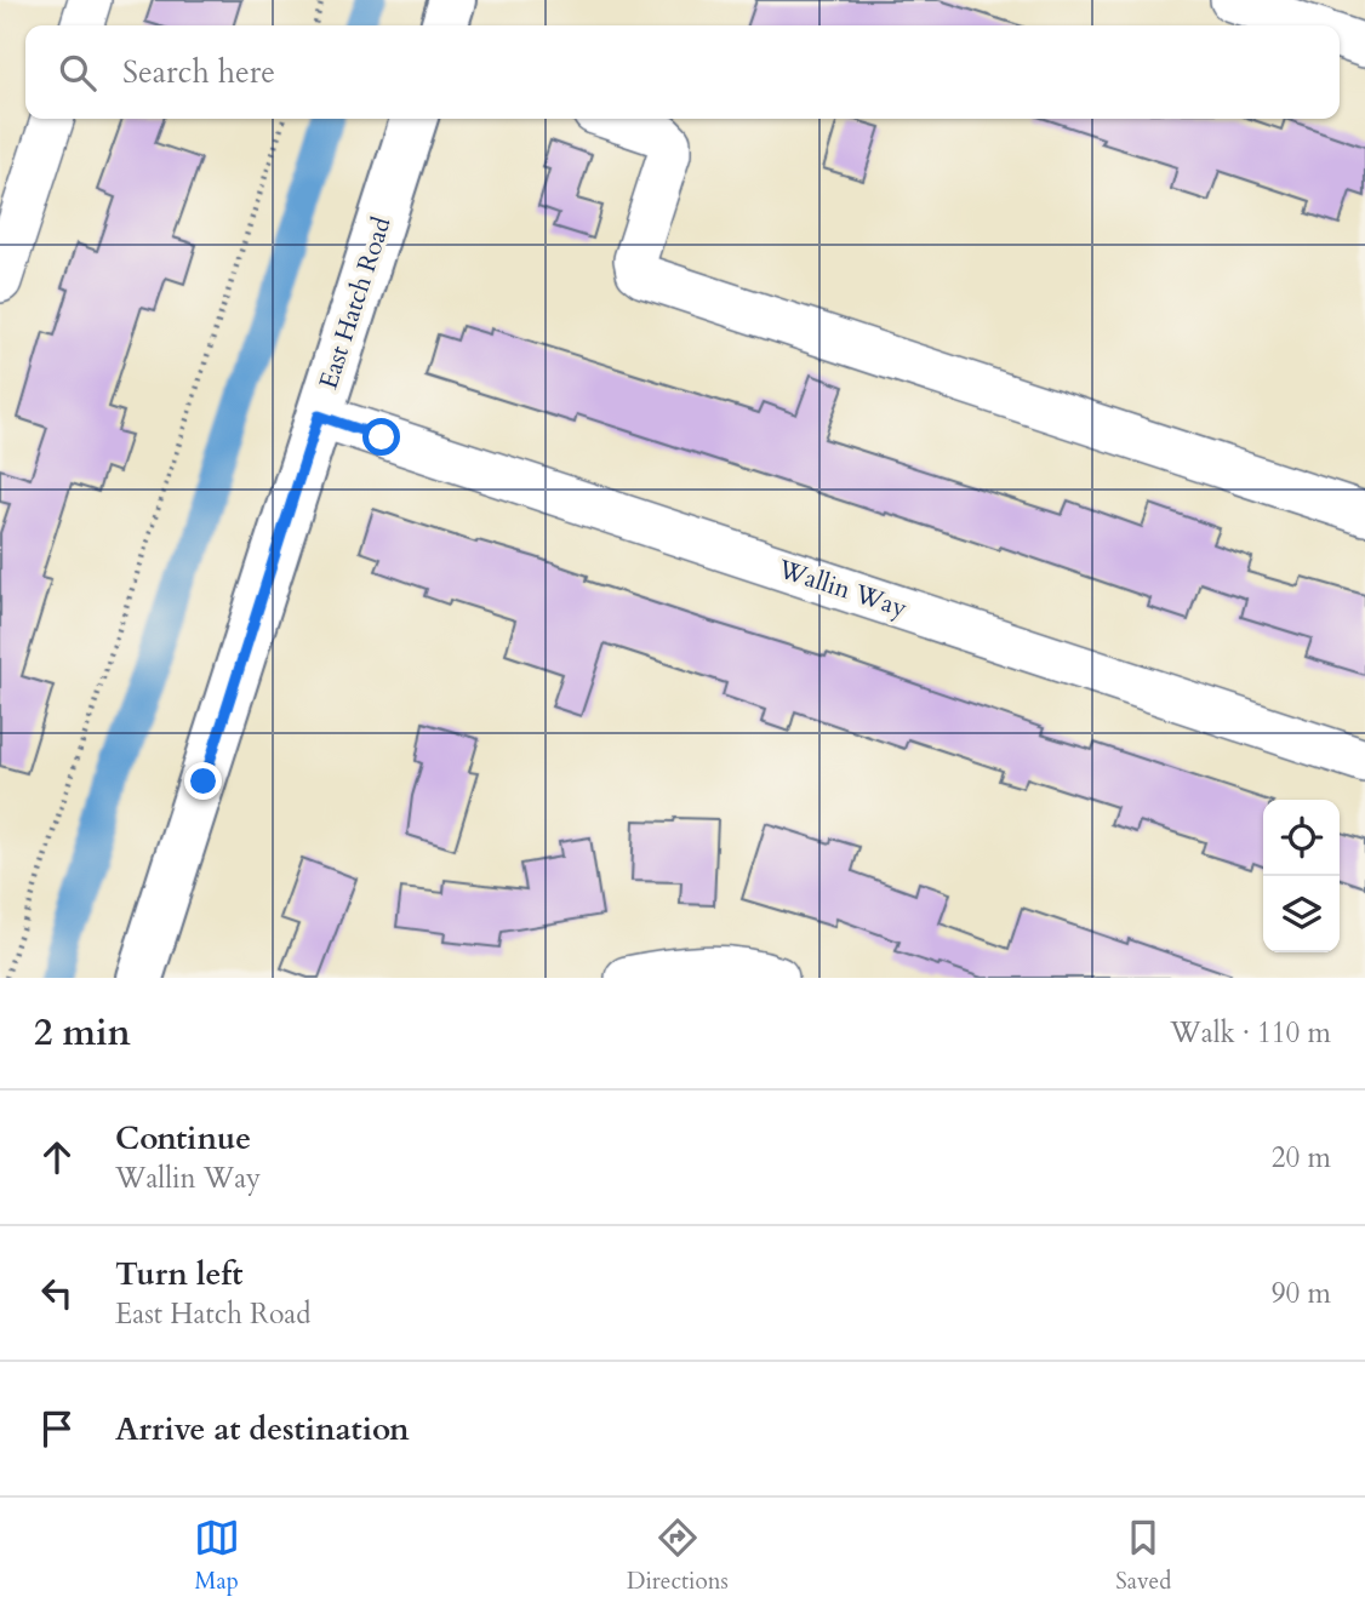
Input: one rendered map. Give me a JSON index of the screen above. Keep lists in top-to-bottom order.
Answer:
{
  "streets": {
    "main road": ["East Hatch Road"],
    "street": ["Wallin Way"]
  },
  "crossings": [
    ["East Hatch Road", "Wallin Way"]
  ],
  "page": {
    "search": "Search here",
    "heading": ["2 min", "Walk · 110 m"],
    "list": [
      ["Continue", "Wallin Way", "20 m"],
      ["Turn left", "East Hatch Road", "90 m"],
      "Arrive at destination"
    ],
    "nav": ["Map", "Directions", "Saved"]
  }
}
